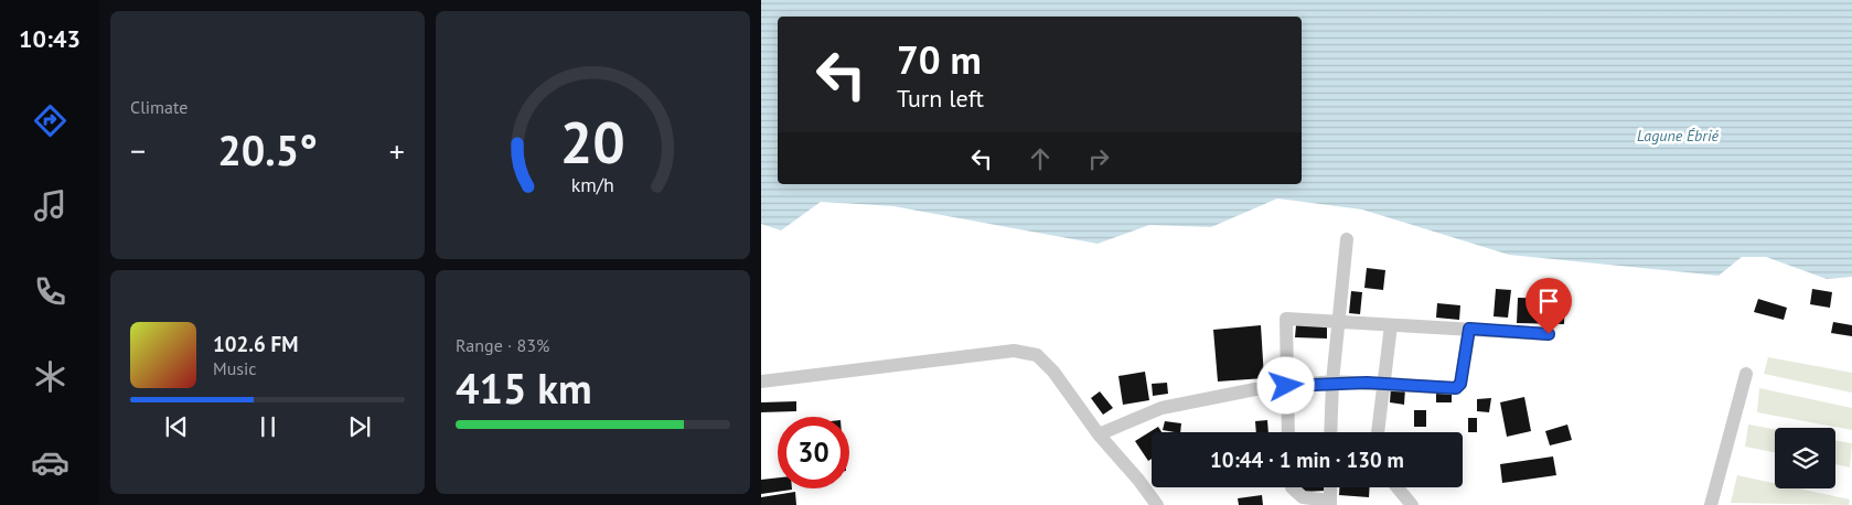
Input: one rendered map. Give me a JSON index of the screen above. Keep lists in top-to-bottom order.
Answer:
{
  "water": ["Lagune Ébrié"],
  "page": {
    "tabs": "10:43",
    "tile": [
      "Climate",
      ["Range · 83%", "415 km"]
    ],
    "turn": ["70 m", "Turn left"],
    "heat": ["−", "20.5°", "+"],
    "song": ["102.6 FM", "Music"],
    "limit": "30",
    "trip": "10:44 · 1 min · 130 m",
    "gauge": ["20", "km/h"]
  }
}
